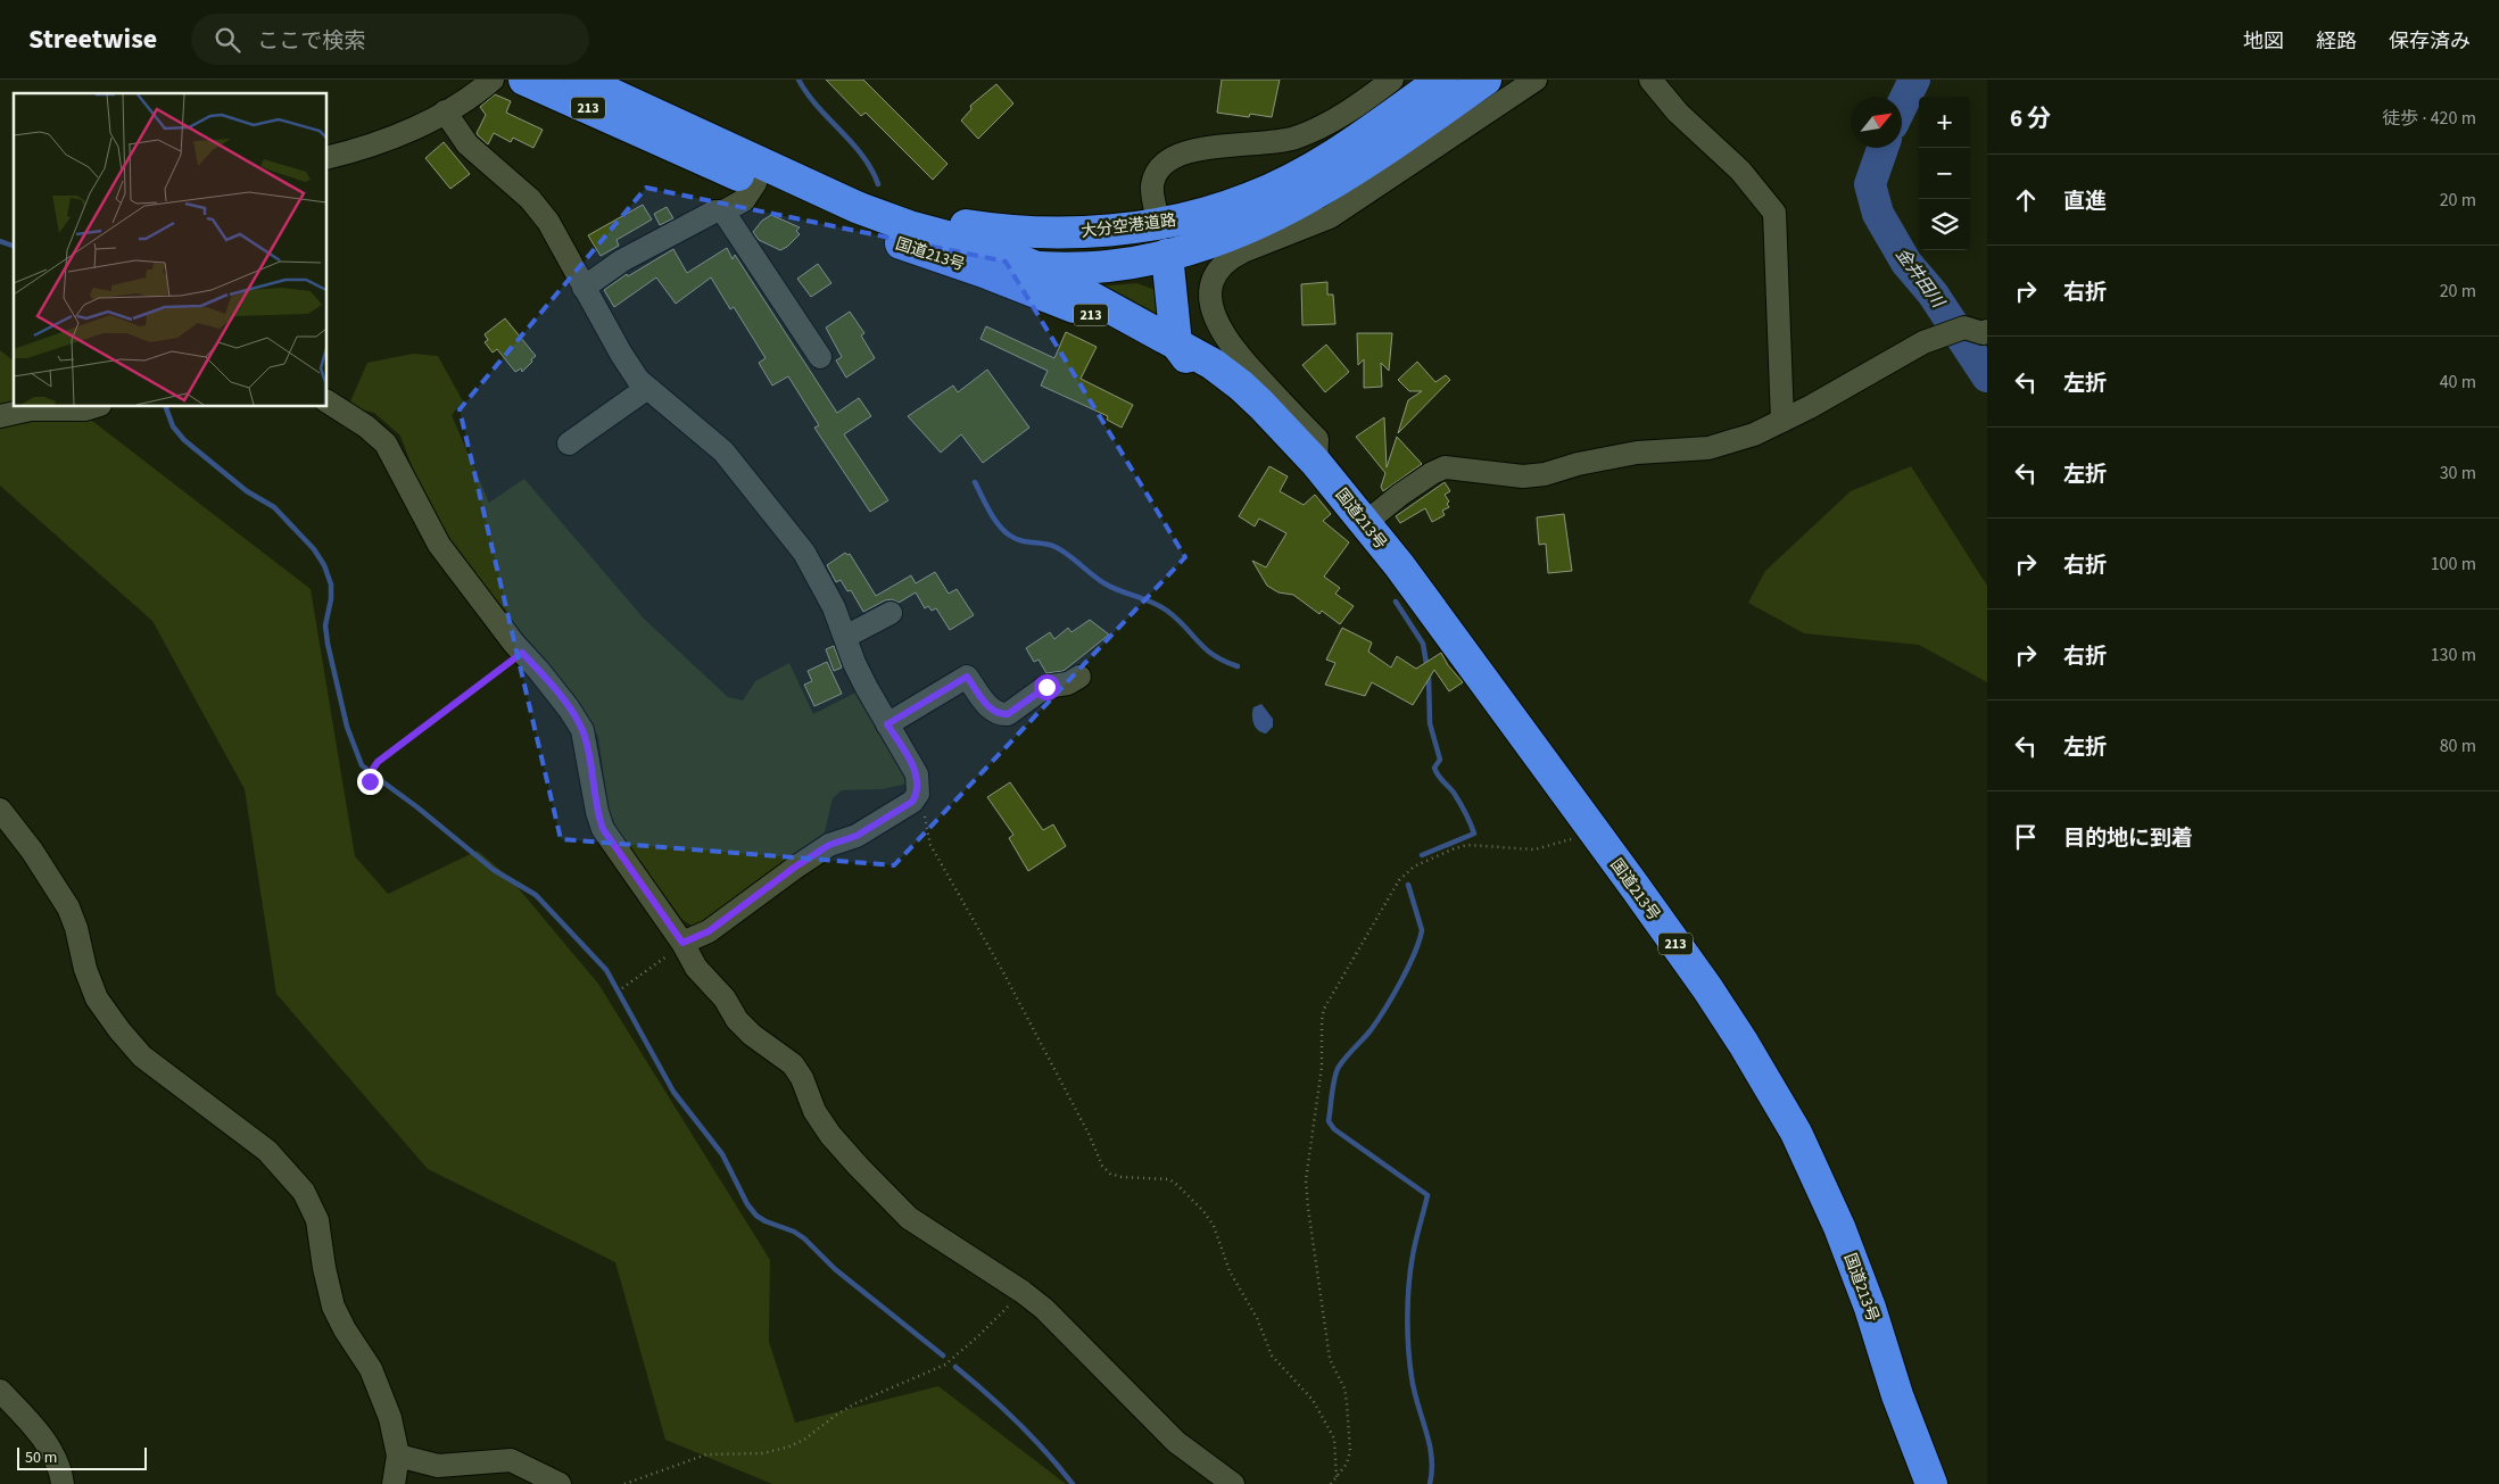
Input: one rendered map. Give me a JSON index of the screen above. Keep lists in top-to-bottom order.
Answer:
{
  "streets": {
    "highway": ["213", "大分空港道路", "国道213号"]
  },
  "crossings": [
    ["大分空港道路", "国道213号"]
  ],
  "water": ["金井田川"],
  "scale_bar": "50 m",
  "north": "top right",
  "page": {
    "header": "Streetwise",
    "search": "ここで検索",
    "nav": ["地図", "経路", "保存済み"],
    "heading": ["6 分", "徒歩 · 420 m"],
    "map_buttons": ["+", "−"],
    "list": [
      ["直進", "20 m"],
      ["右折", "20 m"],
      ["左折", "40 m"],
      ["左折", "30 m"],
      ["右折", "100 m"],
      ["右折", "130 m"],
      ["左折", "80 m"],
      "目的地に到着"
    ],
    "scale": "50 m"
  }
}
